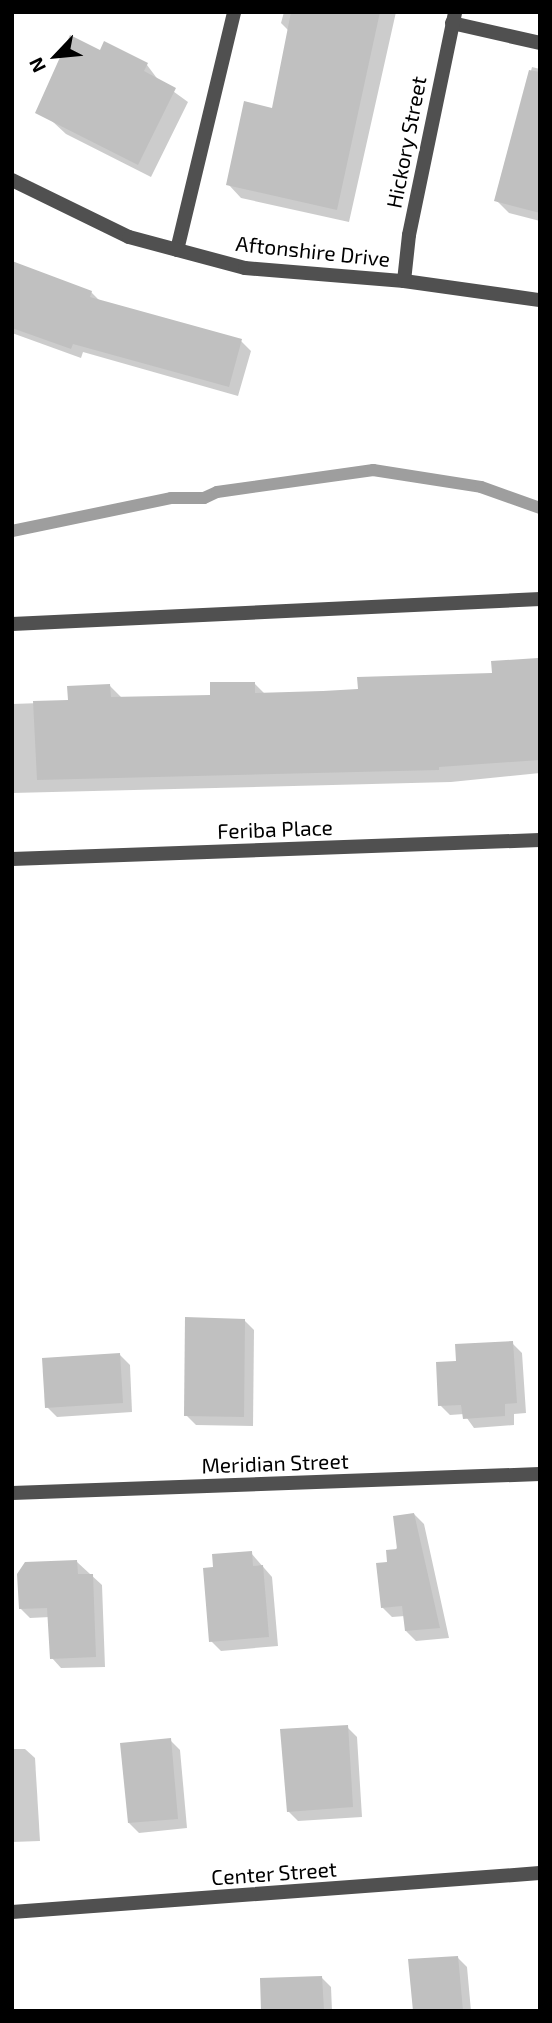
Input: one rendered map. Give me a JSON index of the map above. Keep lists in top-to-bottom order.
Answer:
{
  "streets": {
    "street": [
      "Hickory Street",
      "Aftonshire Drive",
      "Feriba Place",
      "Meridian Street",
      "Center Street"
    ]
  },
  "crossings": [
    ["Hickory Street", "Aftonshire Drive"]
  ],
  "north": "bottom left"
}
